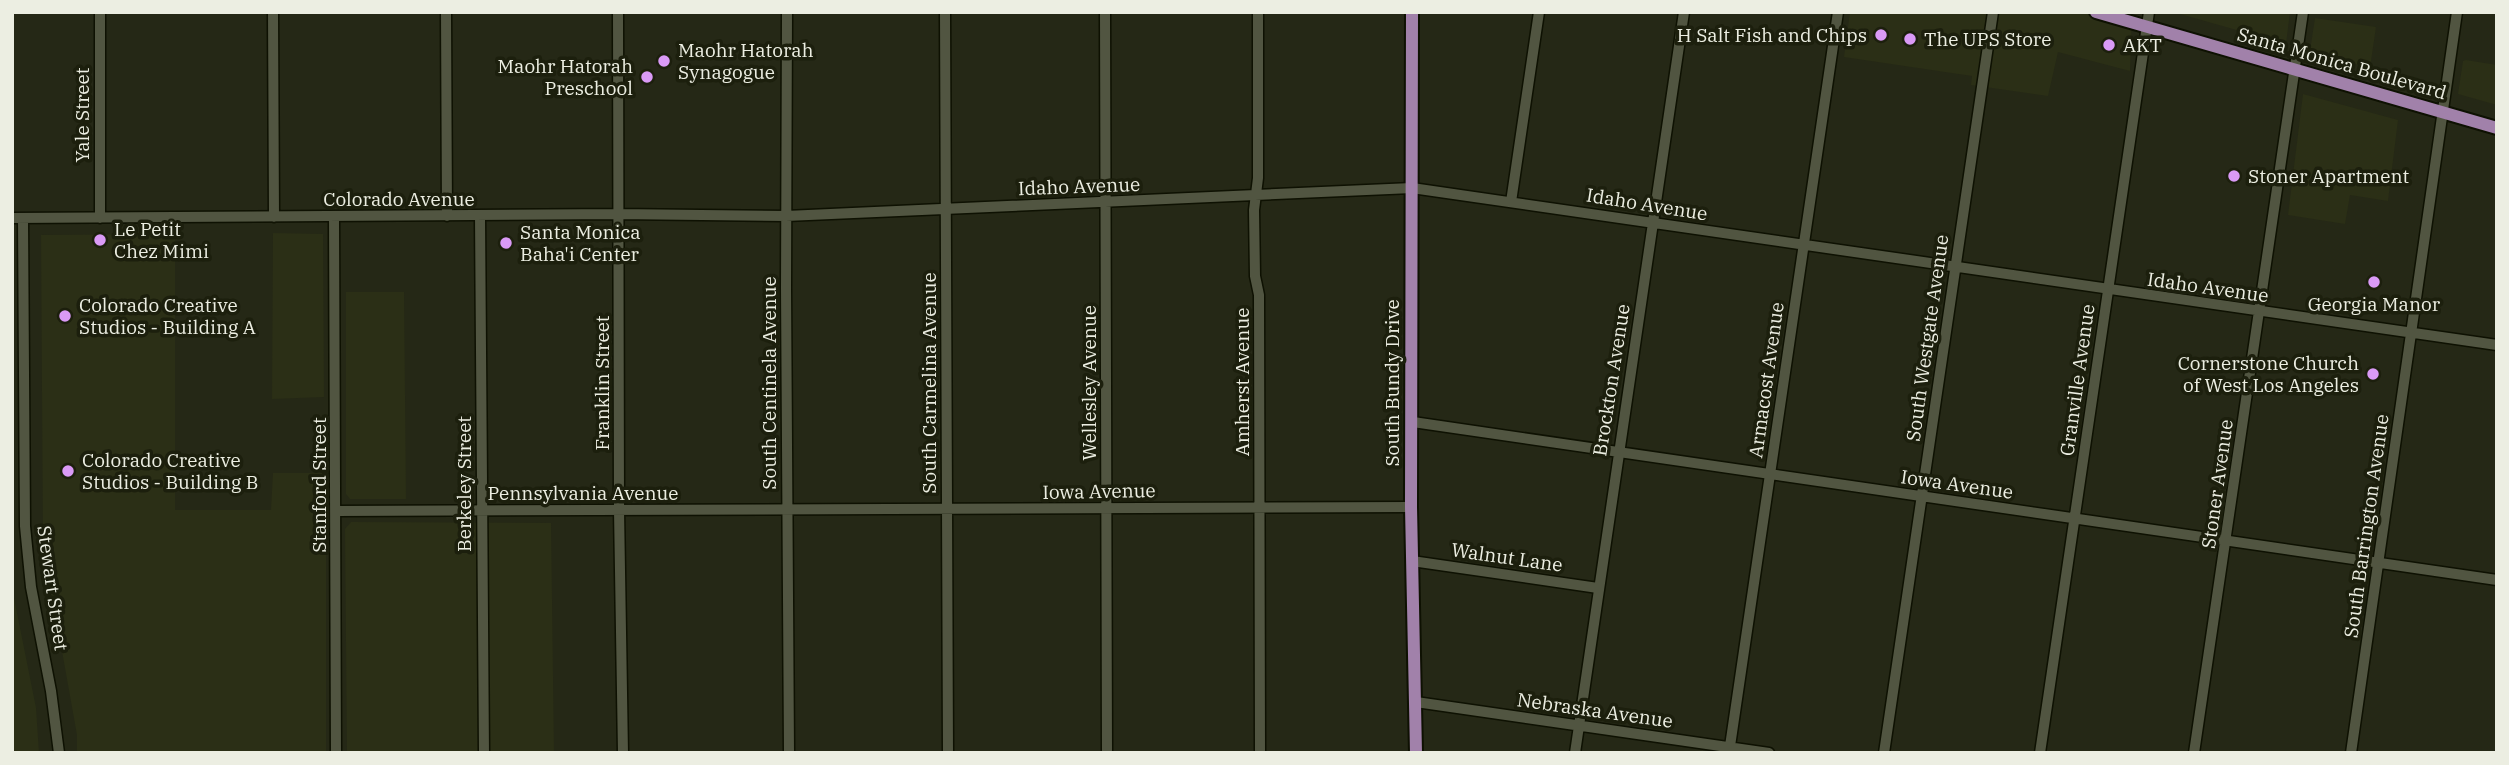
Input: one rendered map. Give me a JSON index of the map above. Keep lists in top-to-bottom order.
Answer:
{
  "streets": {
    "main road": ["Santa Monica Boulevard", "South Bundy Drive"],
    "street": [
      "Yale Street",
      "Idaho Avenue",
      "Colorado Avenue",
      "South Westgate Avenue",
      "Brockton Avenue",
      "Armacost Avenue",
      "Granville Avenue",
      "Amherst Avenue",
      "Franklin Street",
      "South Centinela Avenue",
      "South Carmelina Avenue",
      "Wellesley Avenue",
      "Berkeley Street",
      "Iowa Avenue",
      "Stoner Avenue",
      "Stanford Street",
      "Pennsylvania Avenue",
      "South Barrington Avenue",
      "Walnut Lane",
      "Stewart Street",
      "Nebraska Avenue"
    ]
  },
  "crossings": [
    ["Santa Monica Boulevard", "Granville Avenue"],
    ["Santa Monica Boulevard", "Stoner Avenue"],
    ["Santa Monica Boulevard", "South Barrington Avenue"],
    ["Yale Street", "Colorado Avenue"],
    ["Idaho Avenue", "Colorado Avenue"],
    ["Idaho Avenue", "South Westgate Avenue"],
    ["Idaho Avenue", "Brockton Avenue"],
    ["Idaho Avenue", "Armacost Avenue"],
    ["Idaho Avenue", "Granville Avenue"],
    ["Idaho Avenue", "Amherst Avenue"],
    ["Idaho Avenue", "South Centinela Avenue"],
    ["Idaho Avenue", "South Carmelina Avenue"],
    ["Idaho Avenue", "Wellesley Avenue"],
    ["Idaho Avenue", "South Bundy Drive"],
    ["Idaho Avenue", "Stoner Avenue"],
    ["Idaho Avenue", "South Barrington Avenue"],
    ["Colorado Avenue", "Franklin Street"],
    ["Colorado Avenue", "South Centinela Avenue"],
    ["Colorado Avenue", "Berkeley Street"],
    ["Colorado Avenue", "Stanford Street"],
    ["Colorado Avenue", "Stewart Street"],
    ["South Westgate Avenue", "Iowa Avenue"],
    ["Brockton Avenue", "Iowa Avenue"],
    ["Brockton Avenue", "Walnut Lane"],
    ["Brockton Avenue", "Nebraska Avenue"],
    ["Armacost Avenue", "Iowa Avenue"],
    ["Armacost Avenue", "Nebraska Avenue"],
    ["Granville Avenue", "Iowa Avenue"],
    ["Amherst Avenue", "Iowa Avenue"],
    ["Franklin Street", "Pennsylvania Avenue"],
    ["South Centinela Avenue", "Iowa Avenue"],
    ["South Centinela Avenue", "Pennsylvania Avenue"],
    ["South Carmelina Avenue", "Iowa Avenue"],
    ["Wellesley Avenue", "Iowa Avenue"],
    ["South Bundy Drive", "Iowa Avenue"],
    ["South Bundy Drive", "Walnut Lane"],
    ["South Bundy Drive", "Nebraska Avenue"],
    ["Berkeley Street", "Pennsylvania Avenue"],
    ["Iowa Avenue", "Stoner Avenue"],
    ["Iowa Avenue", "Pennsylvania Avenue"],
    ["Iowa Avenue", "South Barrington Avenue"],
    ["Stanford Street", "Pennsylvania Avenue"]
  ],
  "places": [
    "H Salt Fish and Chips",
    "The UPS Store",
    "AKT",
    "Maohr Hatorah Synagogue",
    "Maohr Hatorah Preschool",
    "Stoner Apartment",
    "Le Petit Chez Mimi",
    "Santa Monica Baha'i Center",
    "Georgia Manor",
    "Colorado Creative Studios - Building A",
    "Cornerstone Church of West Los Angeles",
    "Colorado Creative Studios - Building B"
  ]
}
